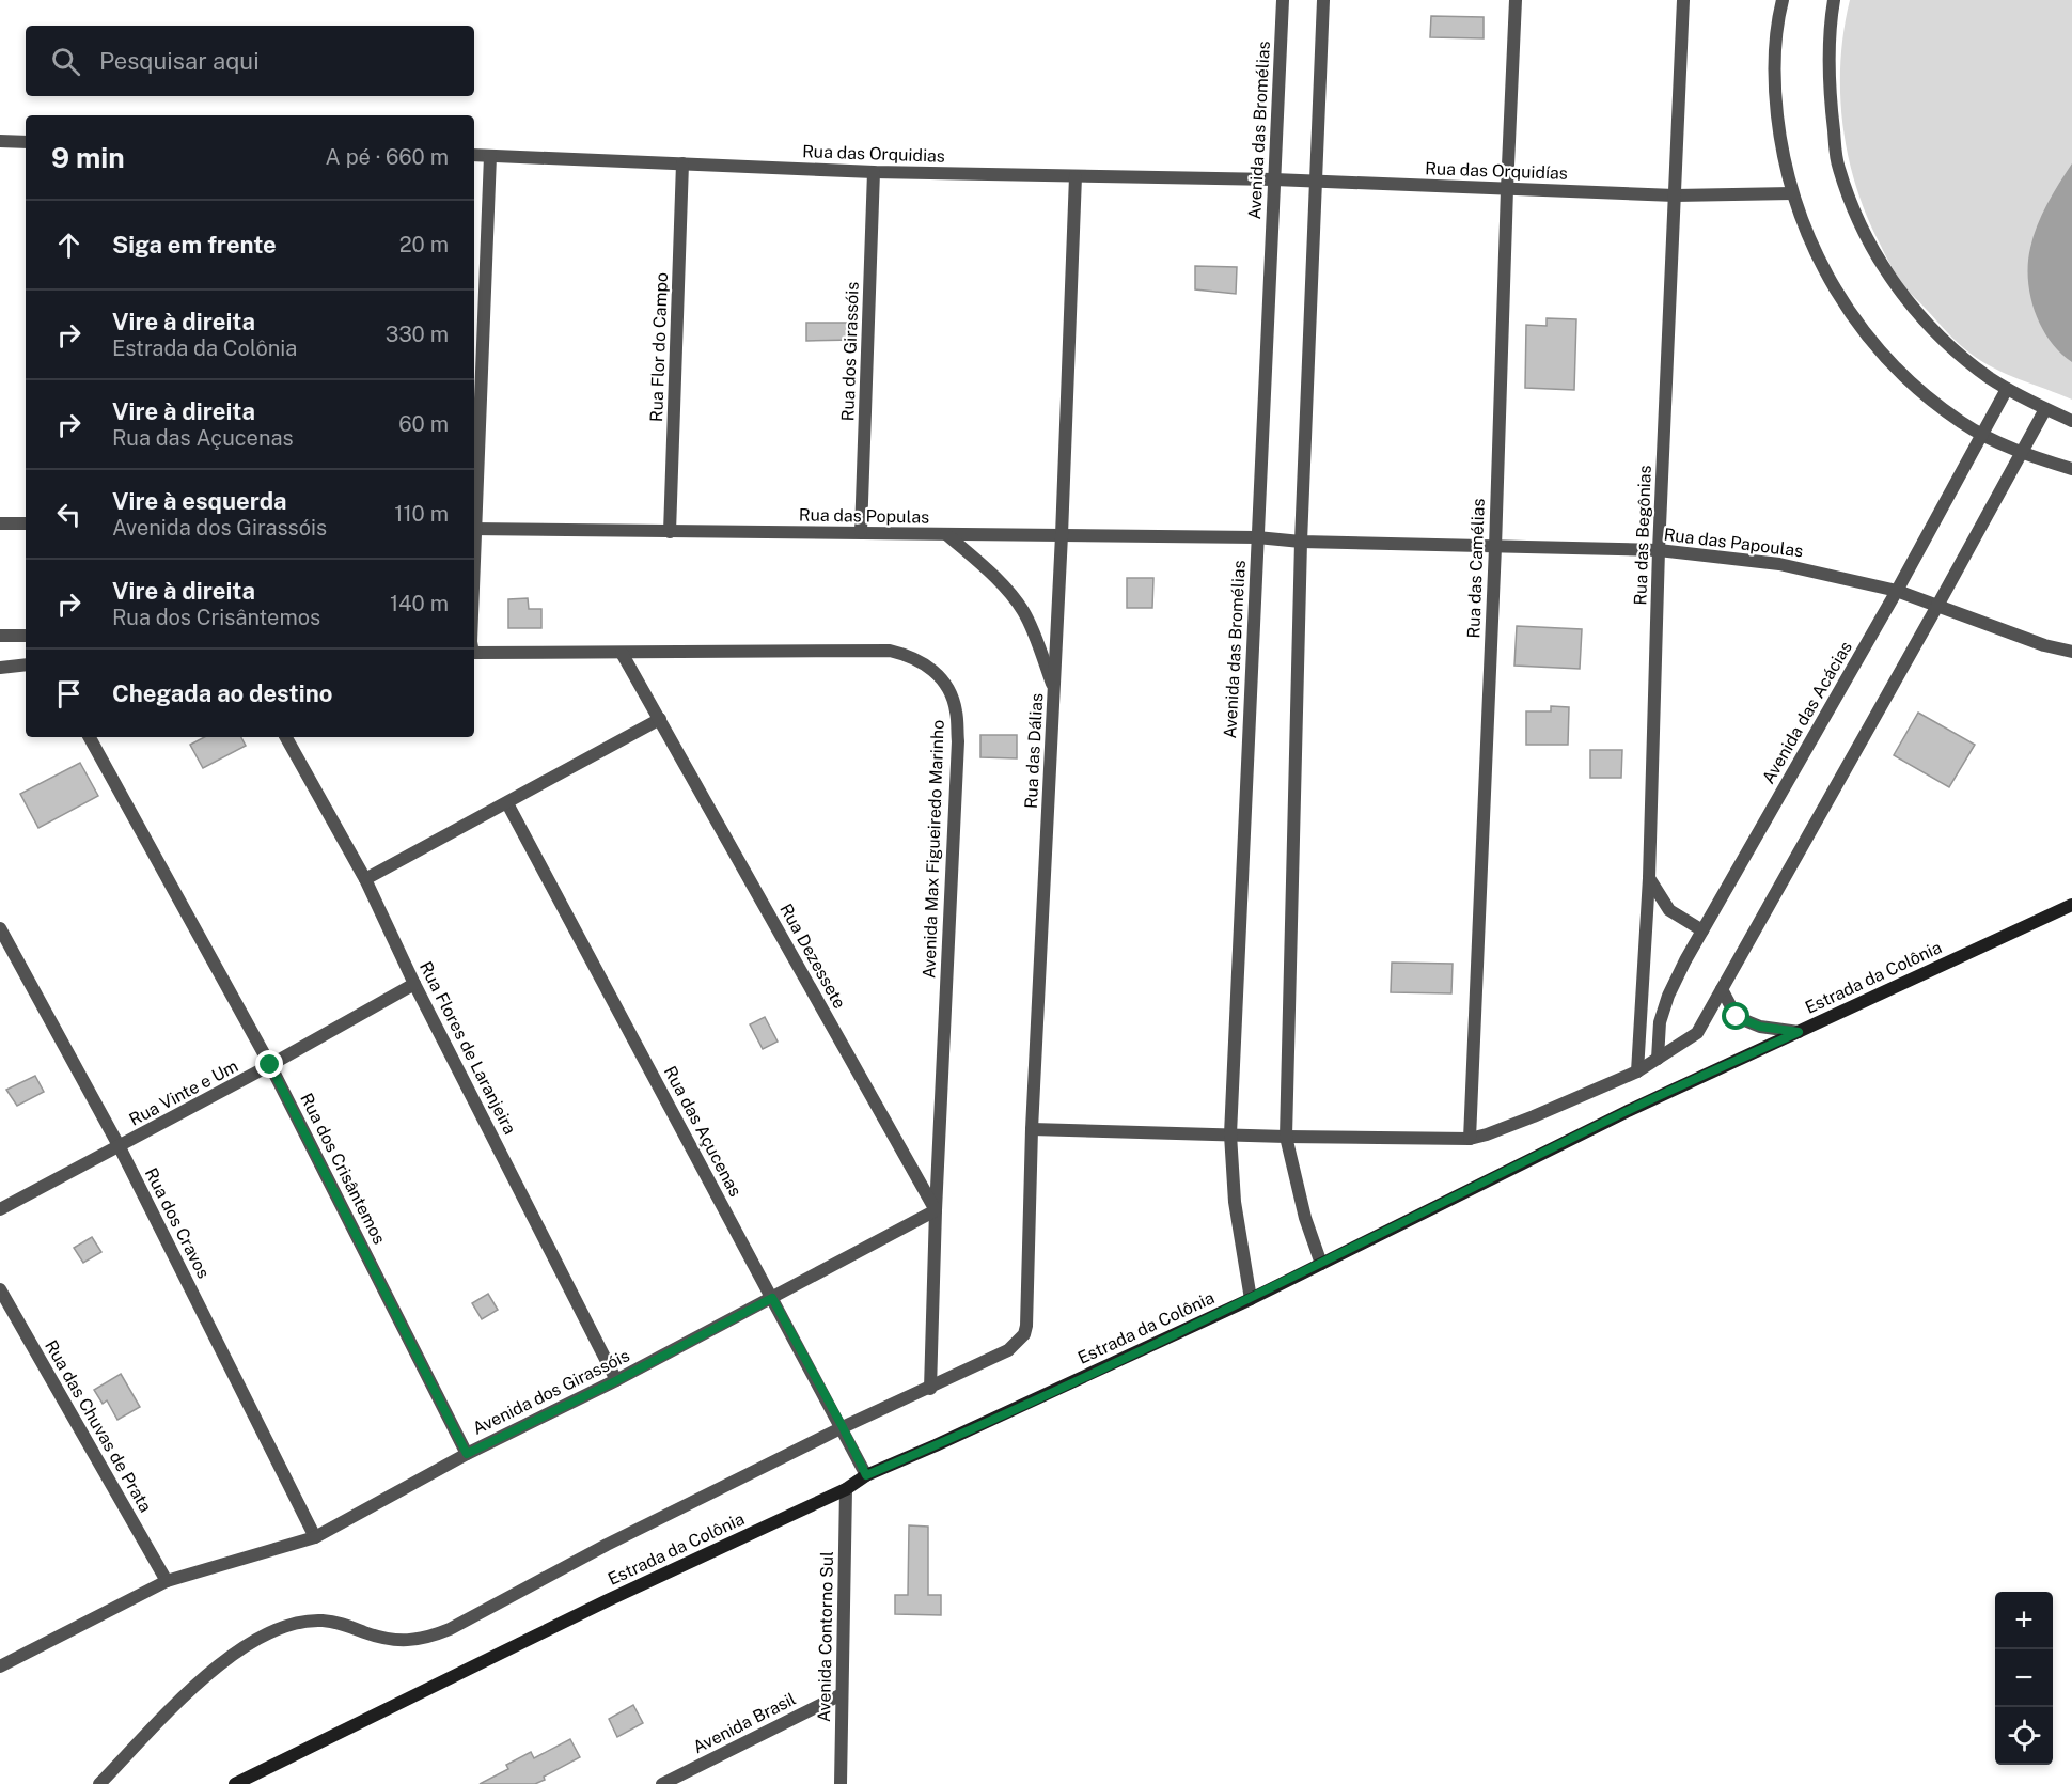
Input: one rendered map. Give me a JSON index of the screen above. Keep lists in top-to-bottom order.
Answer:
{
  "streets": {
    "main road": ["Estrada da Colônia"],
    "street": [
      "Avenida das Bromélias",
      "Rua das Orquidias",
      "Rua das Orquidías",
      "Rua Flor do Campo",
      "Rua dos Girassóis",
      "Rua das Populas",
      "Rua das Begônias",
      "Rua das Papoulas",
      "Rua das Camélias",
      "Avenida das Acácias",
      "Rua das Dálias",
      "Avenida Max Figueiredo Marinho",
      "Rua Dezessete",
      "Rua Flores de Laranjeira",
      "Rua Vinte e Um",
      "Rua das Açucenas",
      "Rua dos Crisântemos",
      "Rua dos Cravos",
      "Avenida dos Girassóis",
      "Rua das Chuvas de Prata",
      "Avenida Contorno Sul",
      "Avenida Brasil"
    ]
  },
  "crossings": [
    ["Avenida das Bromélias", "Rua das Orquidias"],
    ["Avenida das Bromélias", "Rua das Orquidías"],
    ["Avenida das Bromélias", "Rua das Populas"],
    ["Avenida das Bromélias", "Estrada da Colônia"],
    ["Rua das Orquidias", "Rua das Orquidías"],
    ["Rua das Orquidias", "Rua Flor do Campo"],
    ["Rua das Orquidias", "Rua dos Girassóis"],
    ["Rua das Orquidias", "Rua das Dálias"],
    ["Rua das Orquidías", "Rua das Begônias"],
    ["Rua das Orquidías", "Rua das Camélias"],
    ["Rua Flor do Campo", "Rua das Populas"],
    ["Rua dos Girassóis", "Rua das Populas"],
    ["Rua das Populas", "Rua das Papoulas"],
    ["Rua das Populas", "Rua das Dálias"],
    ["Rua das Begônias", "Rua das Papoulas"],
    ["Rua das Papoulas", "Rua das Camélias"],
    ["Rua das Papoulas", "Avenida das Acácias"],
    ["Rua das Dálias", "Avenida Max Figueiredo Marinho"],
    ["Avenida Max Figueiredo Marinho", "Rua Dezessete"],
    ["Avenida Max Figueiredo Marinho", "Avenida dos Girassóis"],
    ["Rua Dezessete", "Avenida dos Girassóis"],
    ["Estrada da Colônia", "Rua das Açucenas"],
    ["Estrada da Colônia", "Avenida Contorno Sul"],
    ["Rua Flores de Laranjeira", "Rua Vinte e Um"],
    ["Rua Flores de Laranjeira", "Avenida dos Girassóis"],
    ["Rua Vinte e Um", "Rua dos Crisântemos"],
    ["Rua Vinte e Um", "Rua dos Cravos"],
    ["Rua das Açucenas", "Avenida dos Girassóis"],
    ["Rua dos Crisântemos", "Avenida dos Girassóis"],
    ["Rua dos Cravos", "Avenida dos Girassóis"],
    ["Avenida dos Girassóis", "Rua das Chuvas de Prata"],
    ["Avenida Contorno Sul", "Avenida Brasil"]
  ],
  "page": {
    "search": "Pesquisar aqui",
    "heading": ["9 min", "A pé · 660 m"],
    "list": [
      ["Siga em frente", "20 m"],
      ["Vire à direita", "Estrada da Colônia", "330 m"],
      ["Vire à direita", "Rua das Açucenas", "60 m"],
      ["Vire à esquerda", "Avenida dos Girassóis", "110 m"],
      ["Vire à direita", "Rua dos Crisântemos", "140 m"],
      "Chegada ao destino"
    ],
    "map_buttons": ["+", "−"]
  }
}
